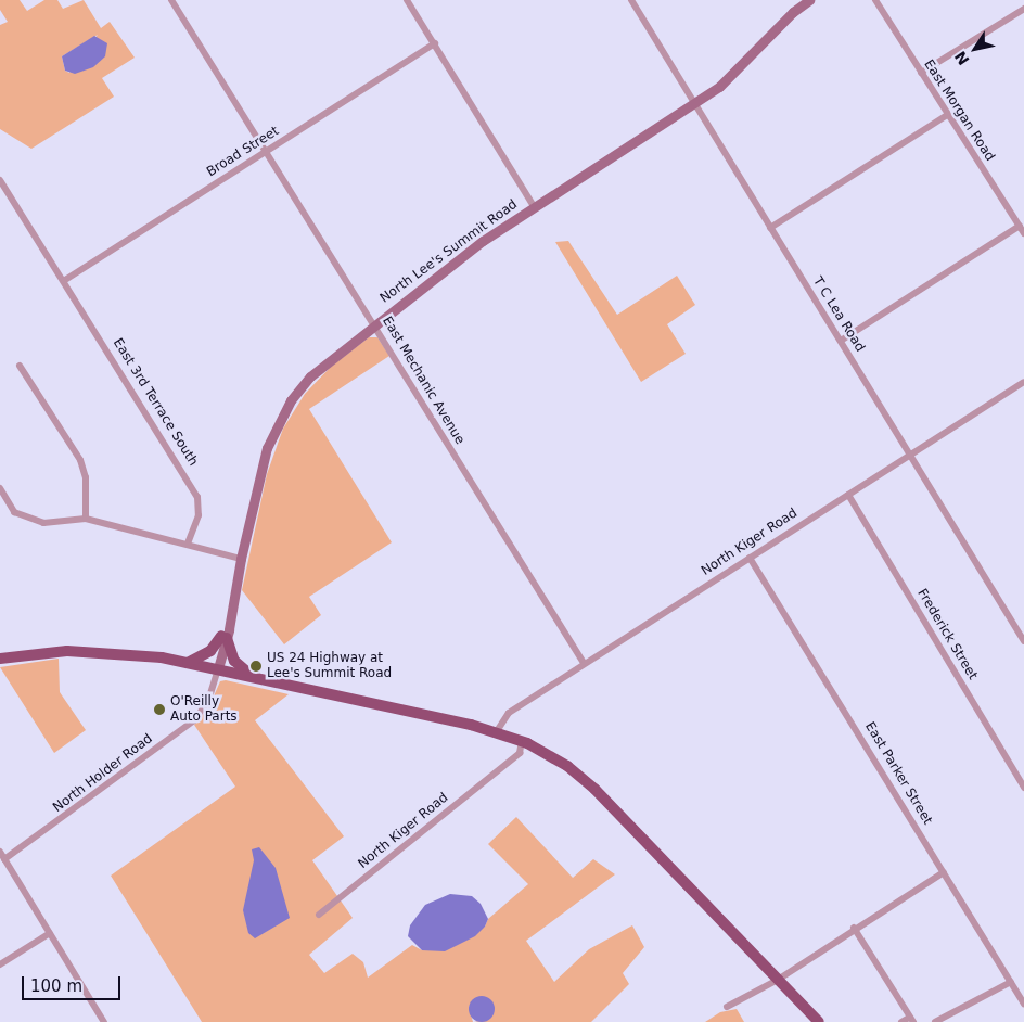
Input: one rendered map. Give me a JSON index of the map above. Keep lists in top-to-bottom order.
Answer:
{
  "streets": {
    "main road": ["North Lee's Summit Road"],
    "street": [
      "East Morgan Road",
      "Broad Street",
      "T C Lea Road",
      "East Mechanic Avenue",
      "East 3rd Terrace South",
      "North Kiger Road",
      "Frederick Street",
      "North Holder Road",
      "East Parker Street"
    ]
  },
  "crossings": [
    ["Broad Street", "East Mechanic Avenue"],
    ["Broad Street", "East 3rd Terrace South"],
    ["North Lee's Summit Road", "T C Lea Road"],
    ["North Lee's Summit Road", "East Mechanic Avenue"],
    ["North Lee's Summit Road", "North Holder Road"],
    ["T C Lea Road", "North Kiger Road"],
    ["East Mechanic Avenue", "North Kiger Road"],
    ["North Kiger Road", "Frederick Street"],
    ["North Kiger Road", "East Parker Street"]
  ],
  "places": ["US 24 Highway at Lee's Summit Road", "O'Reilly Auto Parts"],
  "scale_bar": "100 m",
  "north": "bottom left"
}
